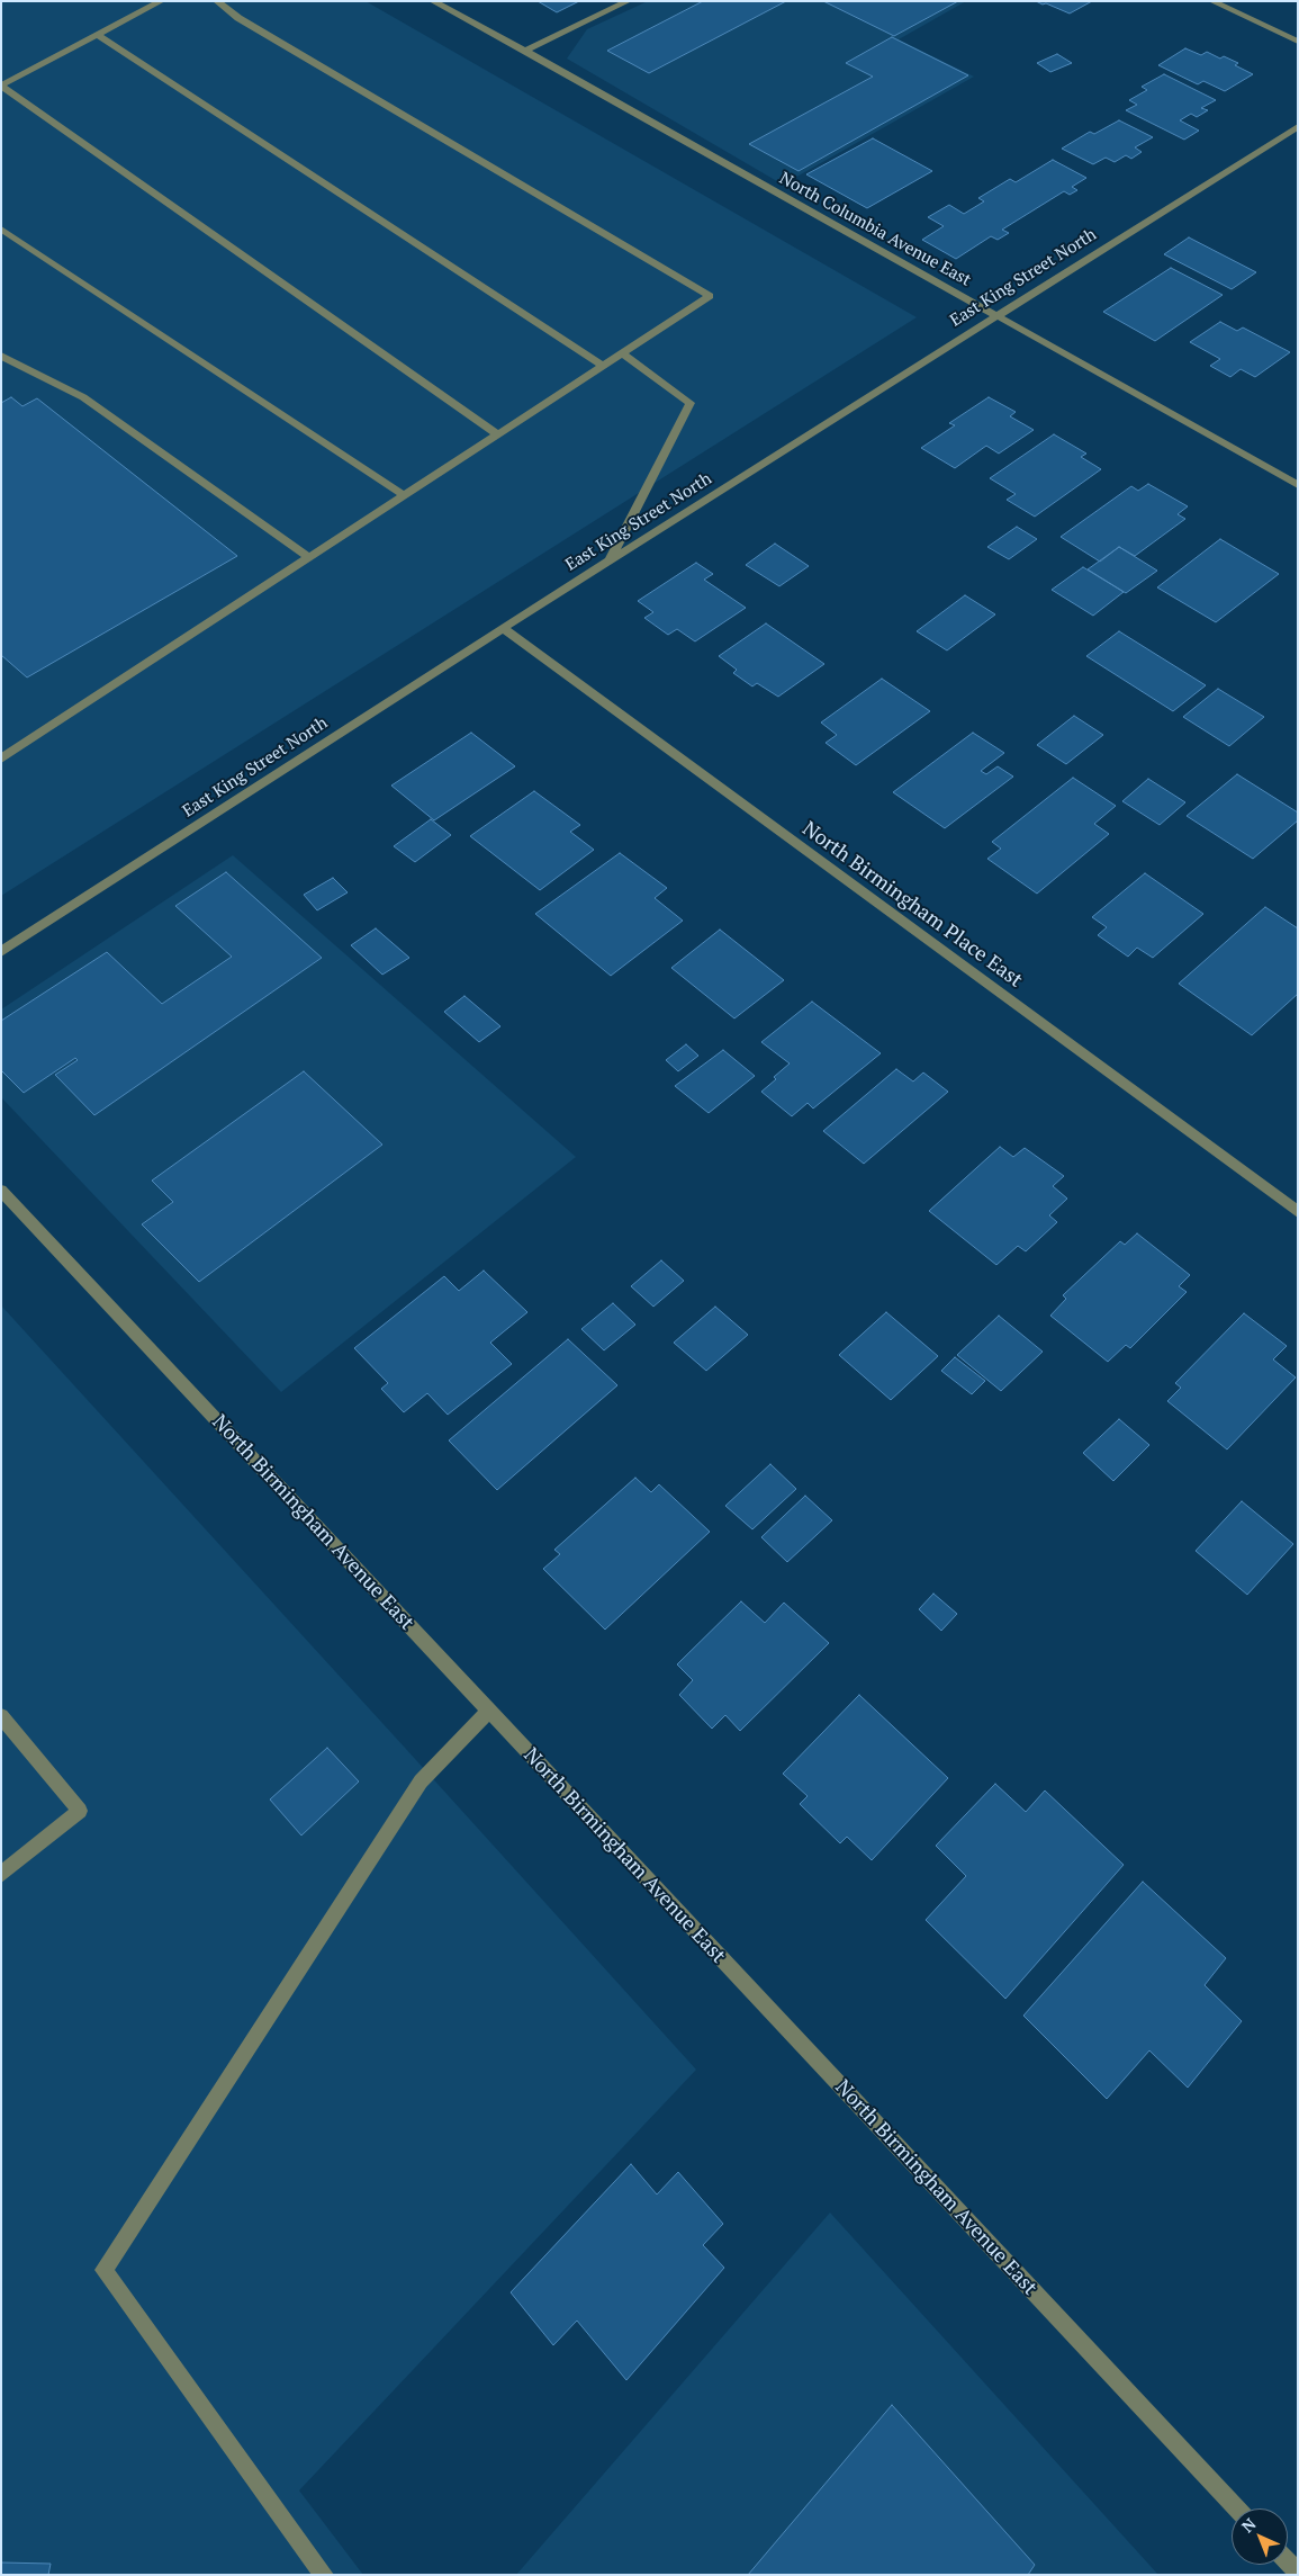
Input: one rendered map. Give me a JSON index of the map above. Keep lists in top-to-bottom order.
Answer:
{
  "streets": {
    "street": [
      "North Columbia Avenue East",
      "East King Street North",
      "North Birmingham Place East",
      "North Birmingham Avenue East"
    ]
  },
  "crossings": [
    ["North Columbia Avenue East", "East King Street North"],
    ["East King Street North", "North Birmingham Place East"]
  ],
  "north": "top left"
}
